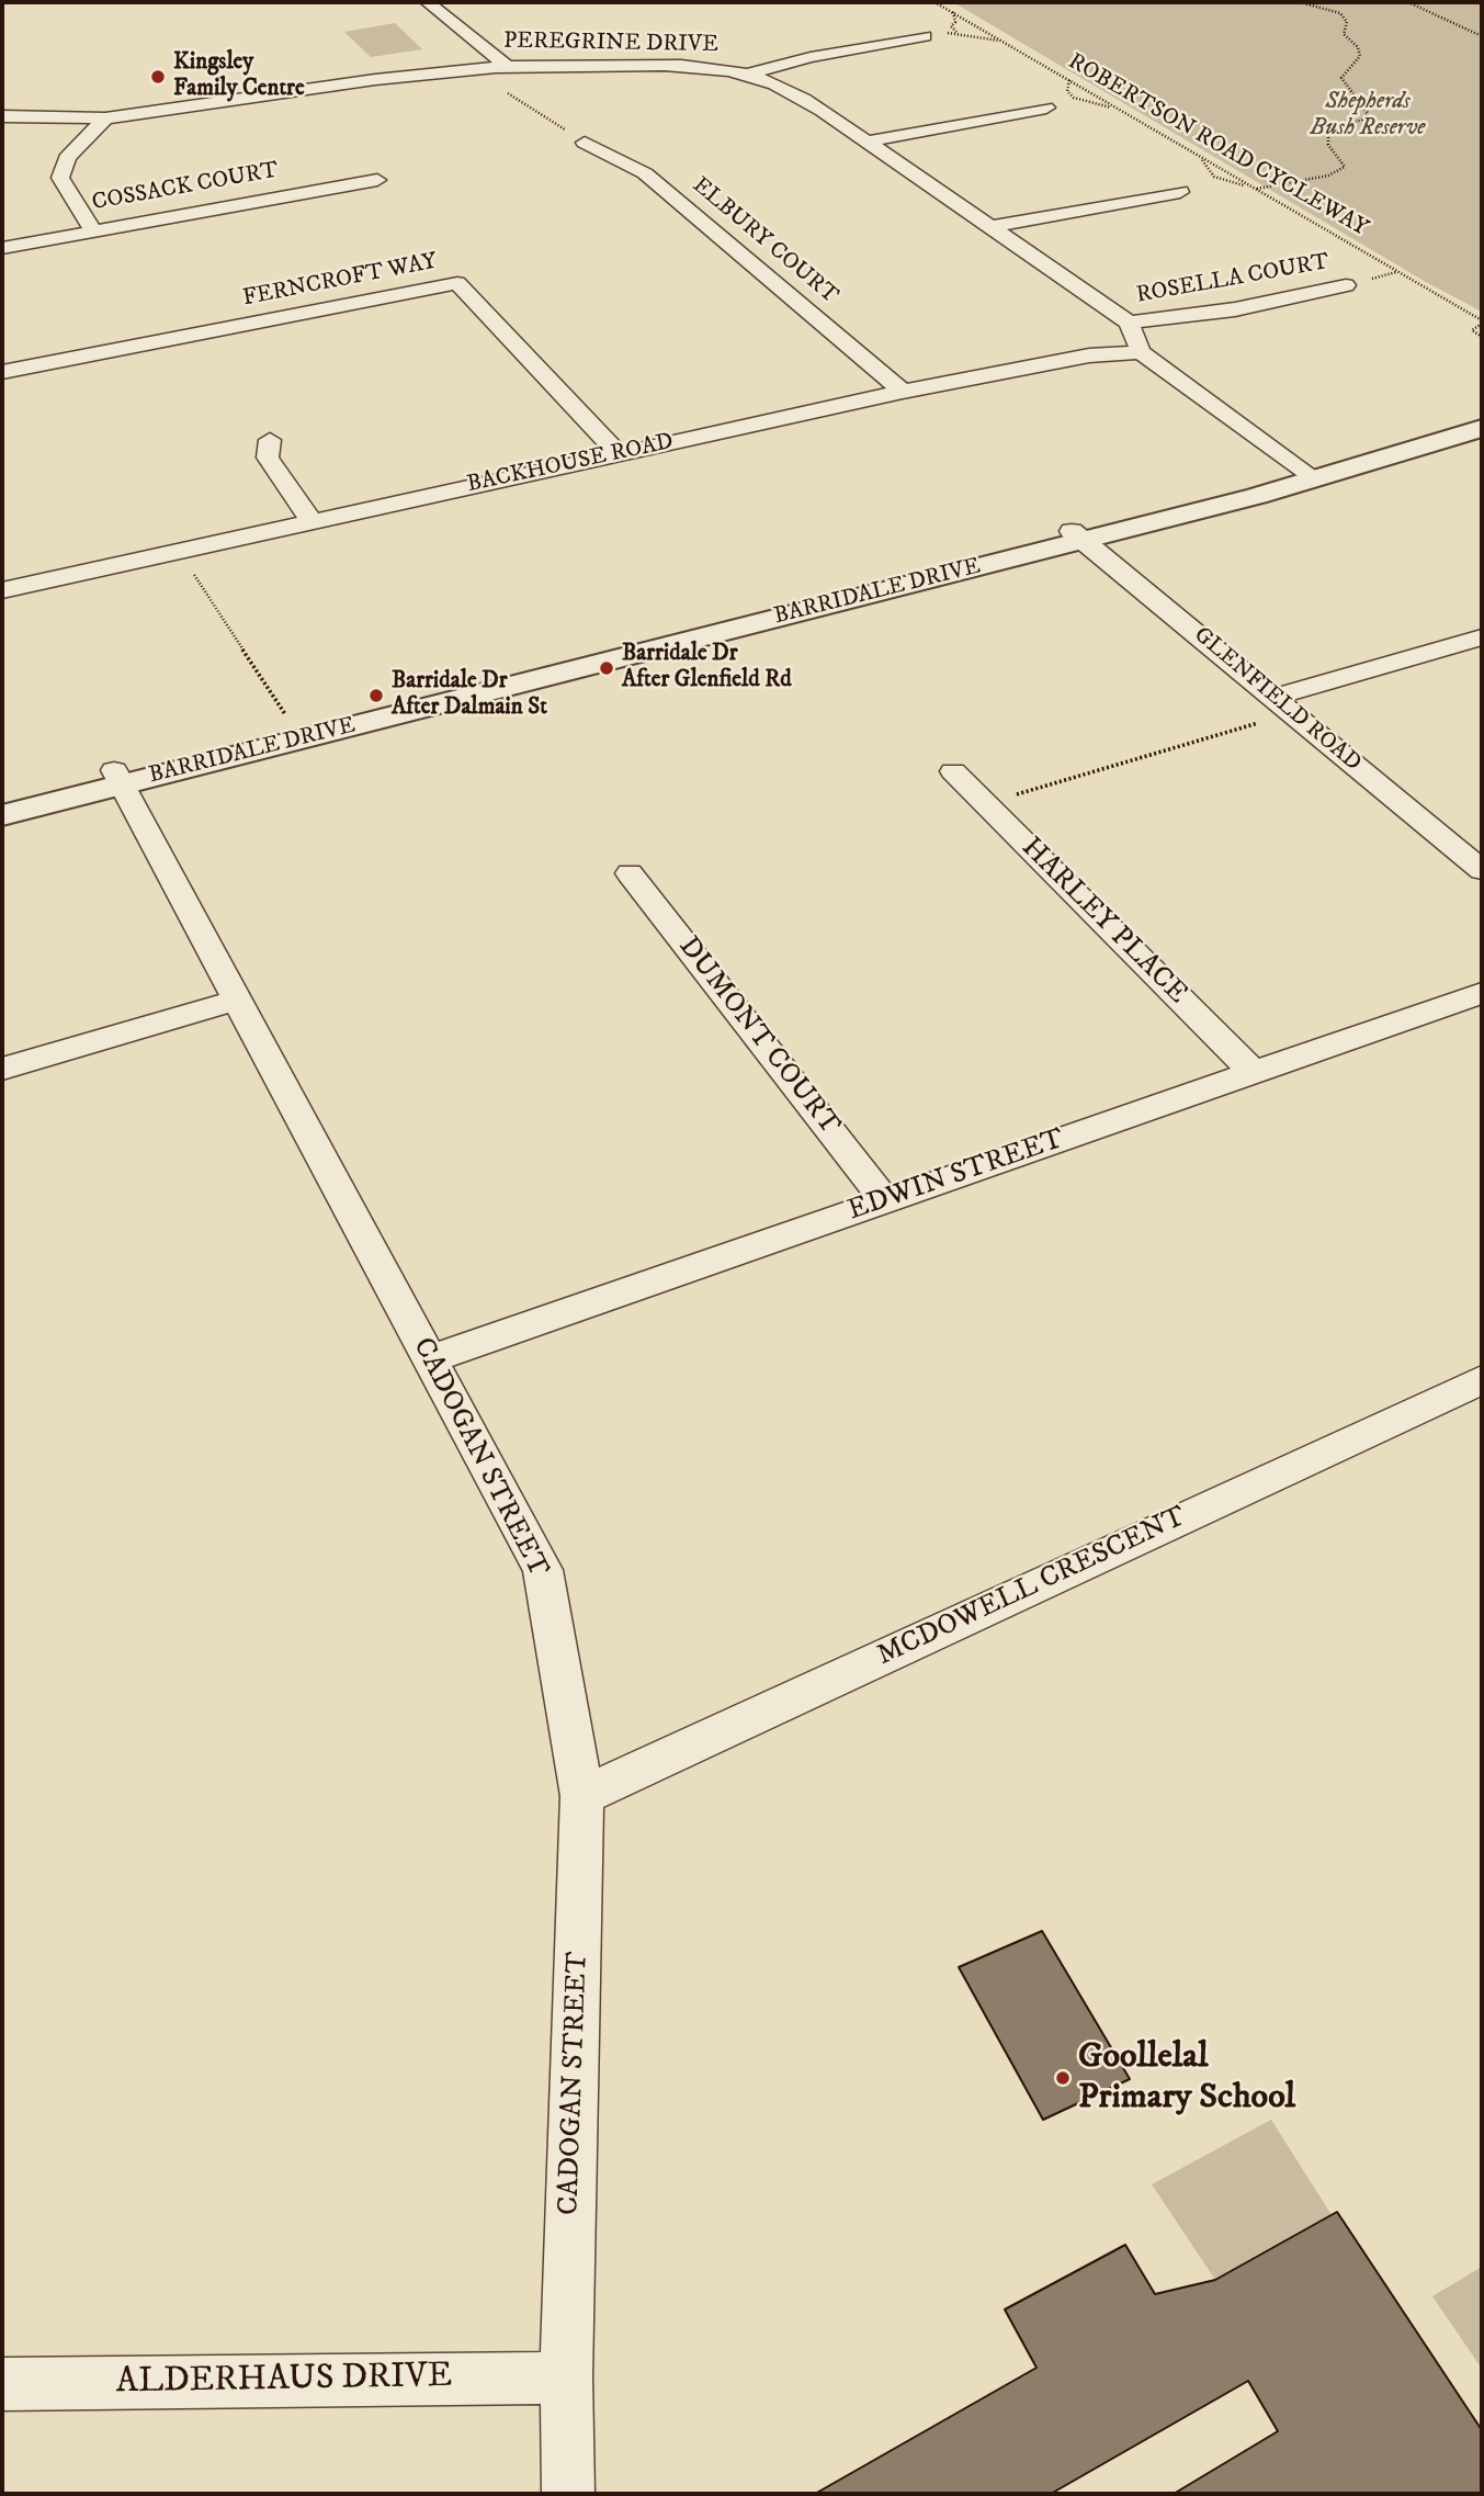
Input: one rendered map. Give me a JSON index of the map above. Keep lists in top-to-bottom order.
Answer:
{
  "streets": {
    "street": [
      "PEREGRINE DRIVE",
      "COSSACK COURT",
      "ELBURY COURT",
      "ROSELLA COURT",
      "FERNCROFT WAY",
      "BACKHOUSE ROAD",
      "BARRIDALE DRIVE",
      "GLENFIELD ROAD",
      "HARLEY PLACE",
      "DUMONT COURT",
      "EDWIN STREET",
      "CADOGAN STREET",
      "MCDOWELL CRESCENT",
      "ALDERHAUS DRIVE"
    ],
    "path": ["ROBERTSON ROAD CYCLEWAY"]
  },
  "crossings": [
    ["PEREGRINE DRIVE", "ROSELLA COURT"],
    ["ELBURY COURT", "BACKHOUSE ROAD"],
    ["FERNCROFT WAY", "BACKHOUSE ROAD"],
    ["BARRIDALE DRIVE", "GLENFIELD ROAD"],
    ["BARRIDALE DRIVE", "CADOGAN STREET"],
    ["HARLEY PLACE", "EDWIN STREET"],
    ["DUMONT COURT", "EDWIN STREET"],
    ["EDWIN STREET", "CADOGAN STREET"],
    ["CADOGAN STREET", "MCDOWELL CRESCENT"],
    ["CADOGAN STREET", "ALDERHAUS DRIVE"]
  ],
  "parks": ["Shepherds Bush Reserve"],
  "places": [
    "Kingsley Family Centre",
    "Barridale Dr After Glenfield Rd",
    "Barridale Dr After Dalmain St",
    "Goollelal Primary School"
  ]
}
